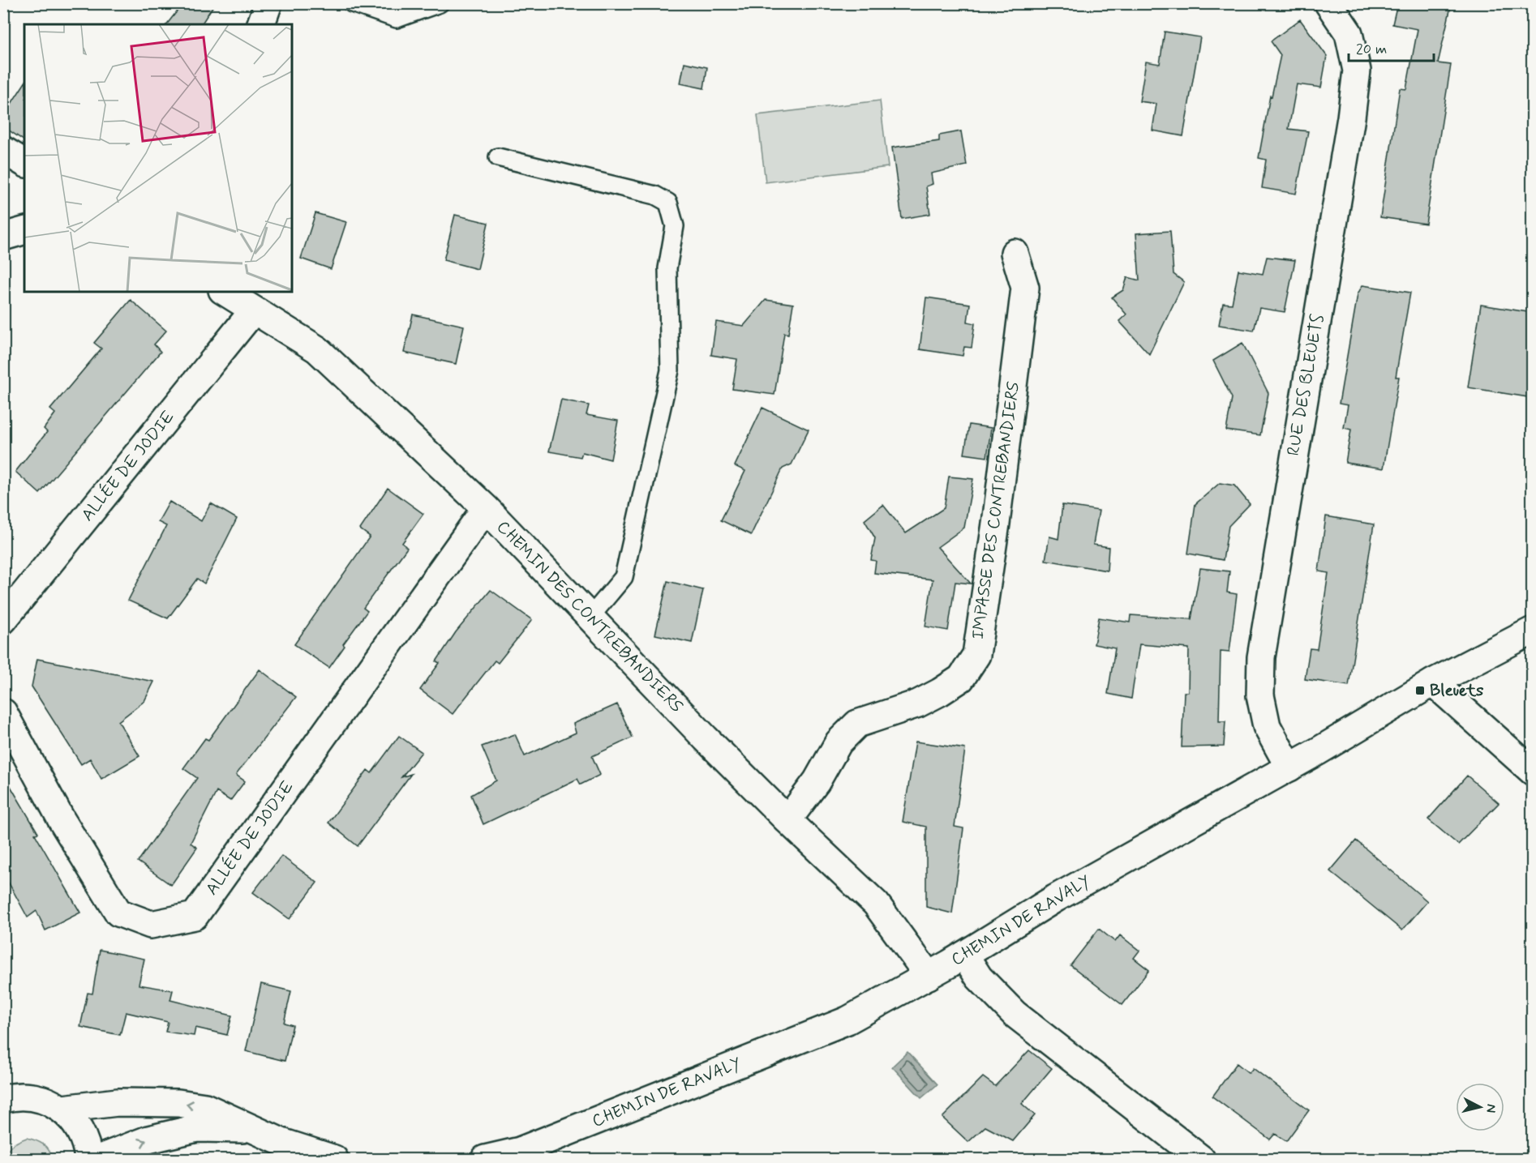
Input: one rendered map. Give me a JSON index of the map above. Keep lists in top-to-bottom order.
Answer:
{
  "streets": {
    "street": [
      "RUE DES BLEUETS",
      "ALLÉE DE JODIE",
      "IMPASSE DES CONTREBANDIERS",
      "CHEMIN DES CONTREBANDIERS",
      "CHEMIN DE RAVALY"
    ]
  },
  "crossings": [
    ["RUE DES BLEUETS", "CHEMIN DE RAVALY"],
    ["ALLÉE DE JODIE", "CHEMIN DES CONTREBANDIERS"],
    ["IMPASSE DES CONTREBANDIERS", "CHEMIN DES CONTREBANDIERS"],
    ["CHEMIN DES CONTREBANDIERS", "CHEMIN DE RAVALY"]
  ],
  "places": {
    "transit": ["Bleuets"]
  },
  "scale_bar": "20 m",
  "north": "right"
}
